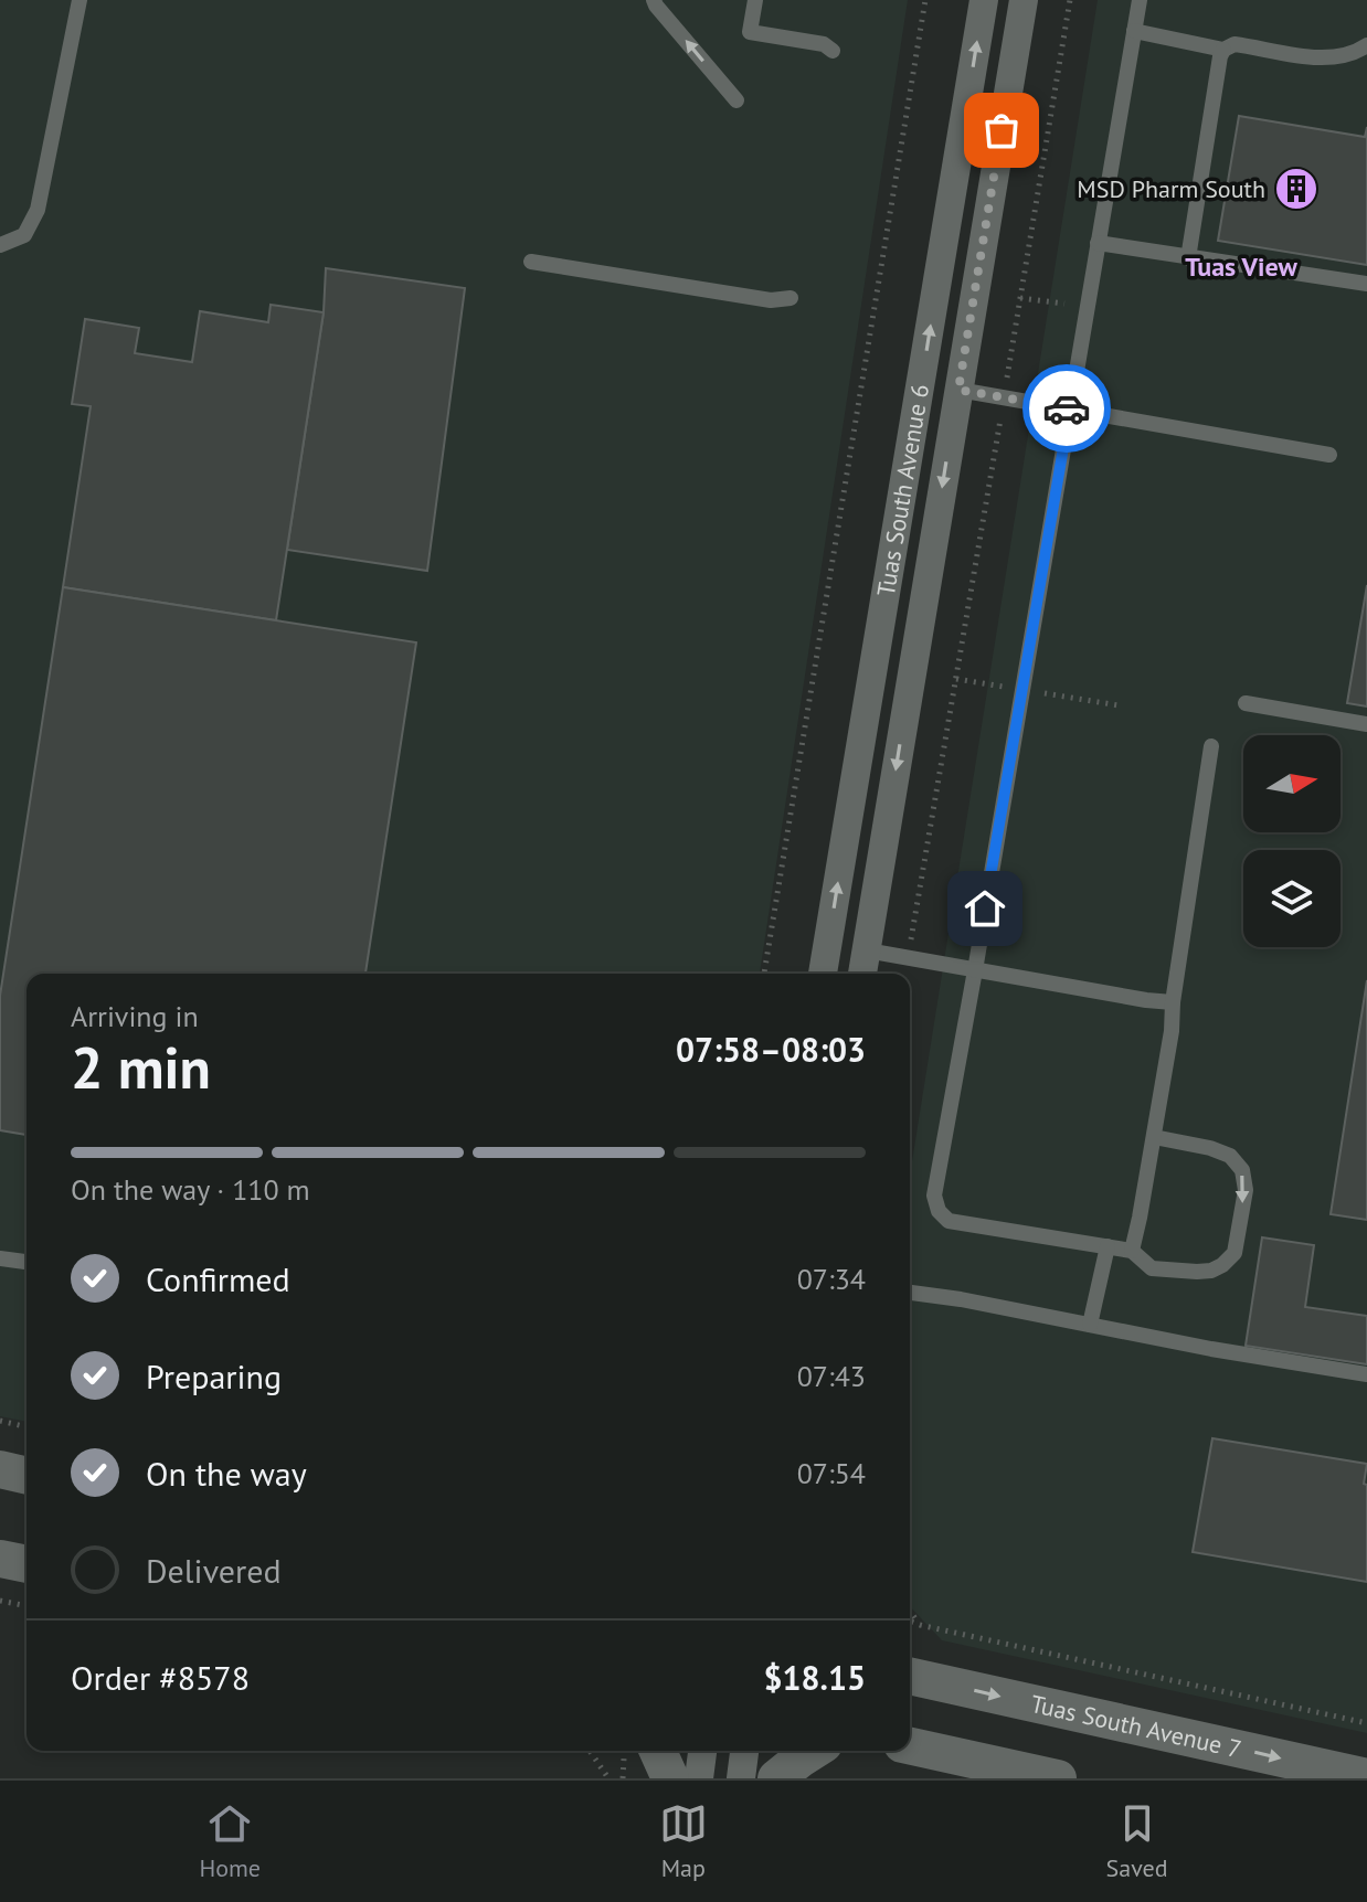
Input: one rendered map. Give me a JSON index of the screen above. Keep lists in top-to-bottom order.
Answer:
{
  "streets": {
    "street": ["Tuas South Avenue 6", "Tuas South Avenue 7"]
  },
  "districts": ["Tuas View"],
  "places": {
    "building": ["MSD Pharm South"]
  },
  "north": "right",
  "page": {
    "heading": ["2 min", "Arriving in", "07:58–08:03"],
    "panel": ["Order #8578", "$18.15"],
    "bar": "On the way · 110 m",
    "list": [
      ["Confirmed", "07:34"],
      ["Preparing", "07:43"],
      ["On the way", "07:54"],
      "Delivered"
    ],
    "tabs": ["Home", "Map", "Saved"]
  }
}
